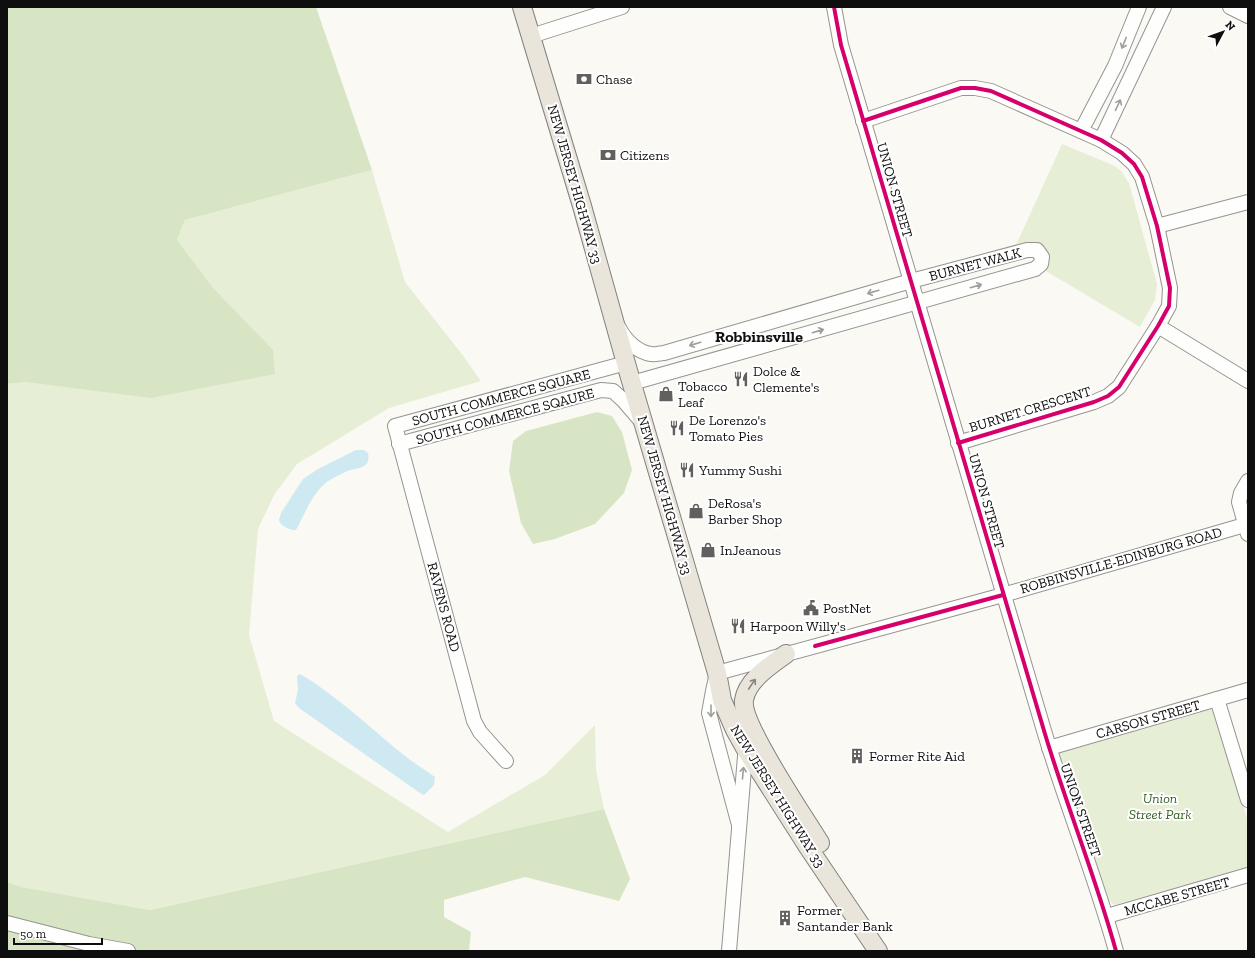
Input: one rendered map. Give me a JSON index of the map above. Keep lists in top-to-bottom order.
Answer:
{
  "streets": {
    "main road": ["NEW JERSEY HIGHWAY 33"],
    "street": [
      "UNION STREET",
      "BURNET WALK",
      "SOUTH COMMERCE SQUARE",
      "BURNET CRESCENT",
      "SOUTH COMMERCE SQAURE",
      "ROBBINSVILLE-EDINBURG ROAD",
      "RAVENS ROAD",
      "CARSON STREET",
      "MCCABE STREET"
    ]
  },
  "crossings": [
    ["NEW JERSEY HIGHWAY 33", "SOUTH COMMERCE SQUARE"],
    ["NEW JERSEY HIGHWAY 33", "SOUTH COMMERCE SQAURE"],
    ["NEW JERSEY HIGHWAY 33", "ROBBINSVILLE-EDINBURG ROAD"],
    ["UNION STREET", "BURNET WALK"],
    ["UNION STREET", "BURNET CRESCENT"],
    ["UNION STREET", "ROBBINSVILLE-EDINBURG ROAD"],
    ["UNION STREET", "CARSON STREET"],
    ["UNION STREET", "MCCABE STREET"],
    ["SOUTH COMMERCE SQUARE", "SOUTH COMMERCE SQAURE"],
    ["SOUTH COMMERCE SQUARE", "RAVENS ROAD"],
    ["SOUTH COMMERCE SQAURE", "RAVENS ROAD"]
  ],
  "districts": ["Robbinsville"],
  "parks": ["Union Street Park"],
  "places": {
    "bank": ["Chase", "Citizens"],
    "restaurant": [
      "Dolce & Clemente's",
      "De Lorenzo's Tomato Pies",
      "Yummy Sushi",
      "Harpoon Willy's"
    ],
    "shop": ["Tobacco Leaf", "DeRosa's Barber Shop", "InJeanous"],
    "public building": ["PostNet"],
    "building": ["Former Rite Aid", "Former Santander Bank"]
  },
  "scale_bar": "50 m",
  "north": "top right"
}
